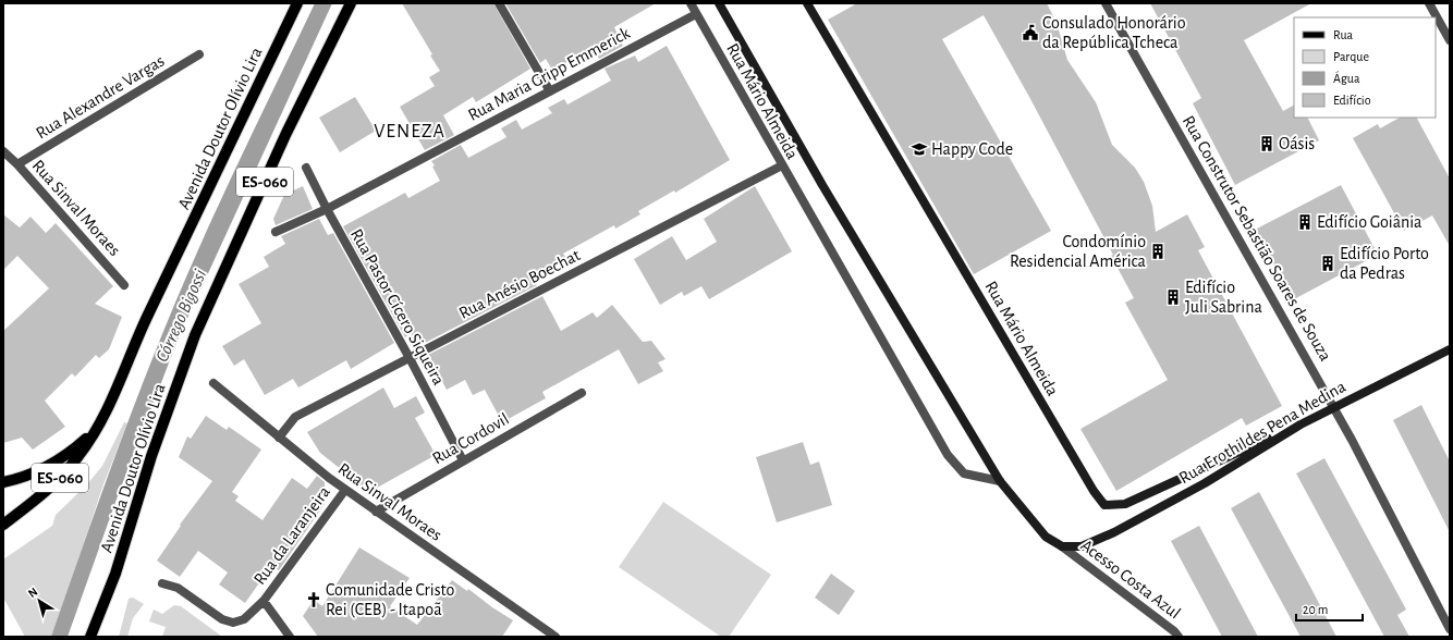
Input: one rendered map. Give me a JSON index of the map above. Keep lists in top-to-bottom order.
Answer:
{
  "streets": {
    "main road": ["Avenida Doutor Olívio Lira", "ES-060"],
    "street": [
      "Rua Maria Gripp Emmerick",
      "Rua Alexandre Vargas",
      "Rua Mário Almeida",
      "Rua Sinval Moraes",
      "Rua Construtor Sebastião Soares de Souza",
      "Rua Anésio Boechat",
      "Rua Pastor Cícero Siqueira",
      "Rua Erothildes Pena Medina",
      "Rua Cordovil",
      "Rua da Laranjeira",
      "Acesso Costa Azul"
    ]
  },
  "crossings": [
    ["Rua Maria Gripp Emmerick", "Rua Mário Almeida"],
    ["Rua Maria Gripp Emmerick", "Rua Pastor Cícero Siqueira"],
    ["Rua Alexandre Vargas", "Rua Sinval Moraes"],
    ["Rua Mário Almeida", "Rua Anésio Boechat"],
    ["Rua Mário Almeida", "Rua Erothildes Pena Medina"],
    ["Rua Sinval Moraes", "Rua Anésio Boechat"],
    ["Rua Sinval Moraes", "Rua Cordovil"],
    ["Rua Sinval Moraes", "Rua da Laranjeira"],
    ["Rua Construtor Sebastião Soares de Souza", "Rua Erothildes Pena Medina"],
    ["Rua Anésio Boechat", "Rua Pastor Cícero Siqueira"],
    ["Rua Pastor Cícero Siqueira", "Rua Cordovil"],
    ["Rua Erothildes Pena Medina", "Acesso Costa Azul"]
  ],
  "districts": ["VENEZA"],
  "water": ["Córrego Bigossi"],
  "places": {
    "public building": ["Consulado Honorário da República Tcheca"],
    "building": [
      "Oásis",
      "Edifício Goiânia",
      "Condomínio Residencial América",
      "Edifício Porto da Pedras",
      "Edifício Juli Sabrina"
    ],
    "school or university": ["Happy Code"],
    "church": ["Comunidade Cristo Rei (CEB) - Itapoã"]
  },
  "legend": [
    "Rua",
    "Parque",
    "Água",
    "Edifício"
  ],
  "scale_bar": "20 m",
  "north": "top left"
}
